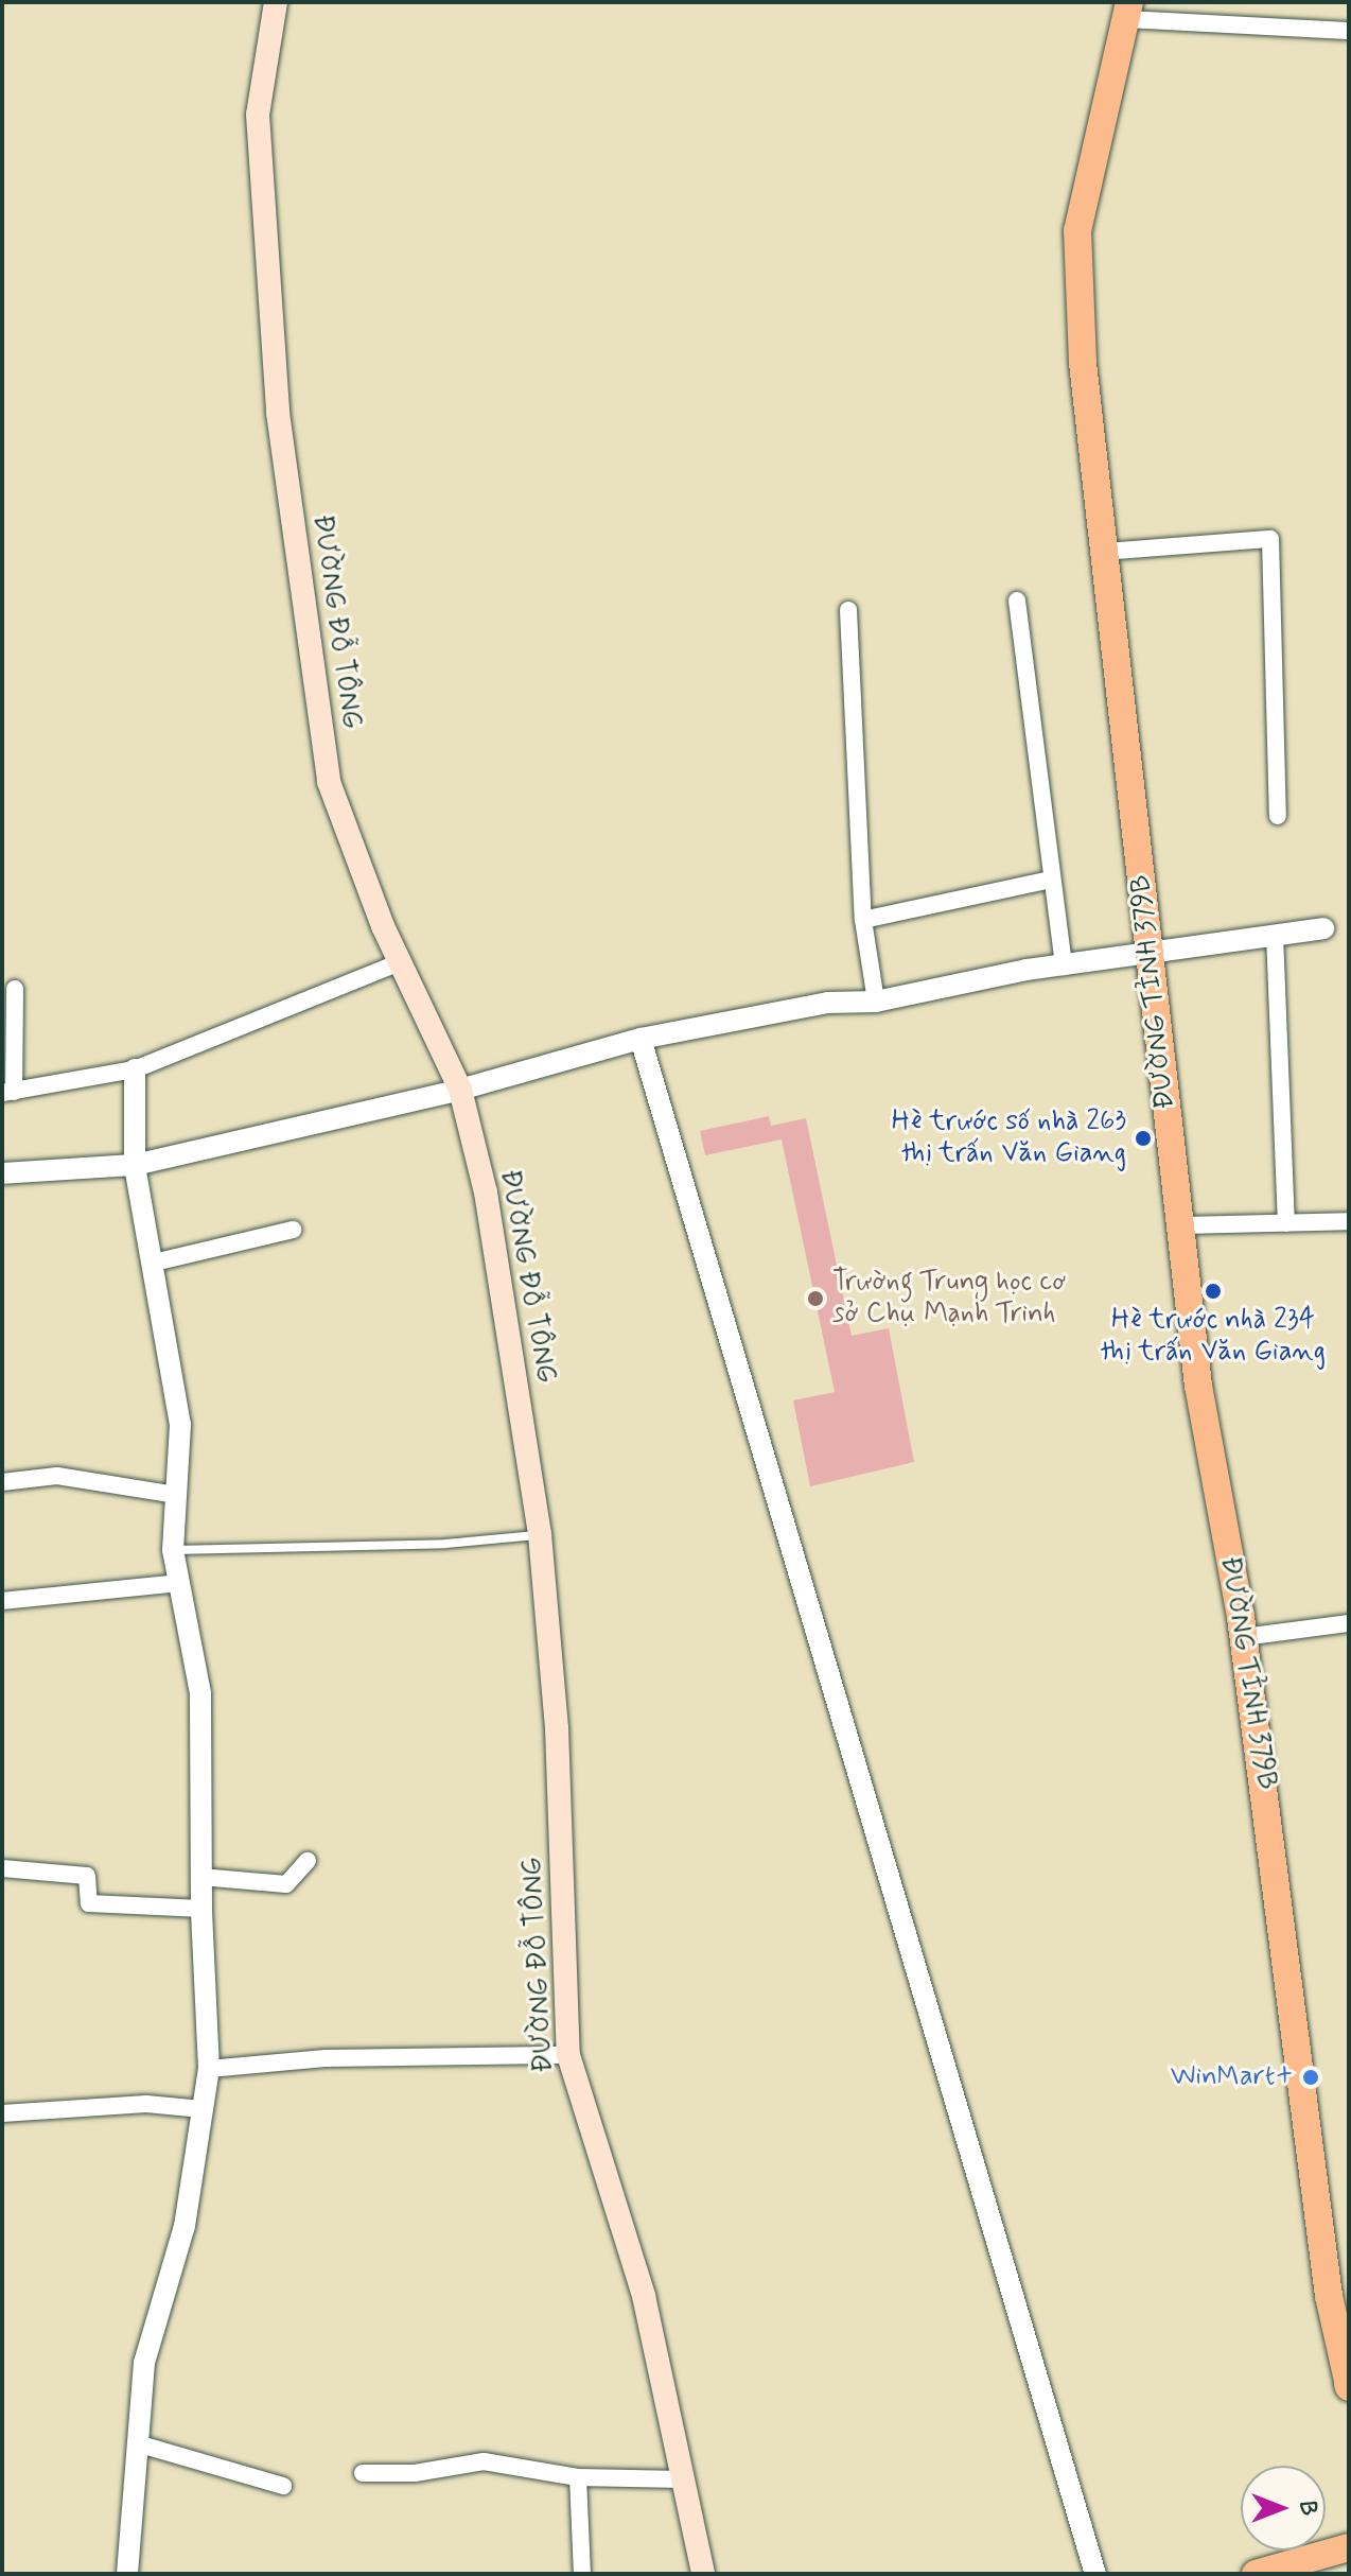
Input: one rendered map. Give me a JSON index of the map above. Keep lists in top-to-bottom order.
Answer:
{
  "streets": {
    "main road": ["ĐƯỜNG ĐỖ TÔNG", "ĐƯỜNG TỈNH 379B"]
  },
  "places": [
    "Hè trước số nhà 263 thị trấn Văn Giang",
    "Hè trước nhà 234 thị trấn Văn Giang",
    "Trường Trung học cơ sở Chụ Mạnh Trinh",
    "WinMart+"
  ],
  "north": "right"
}
